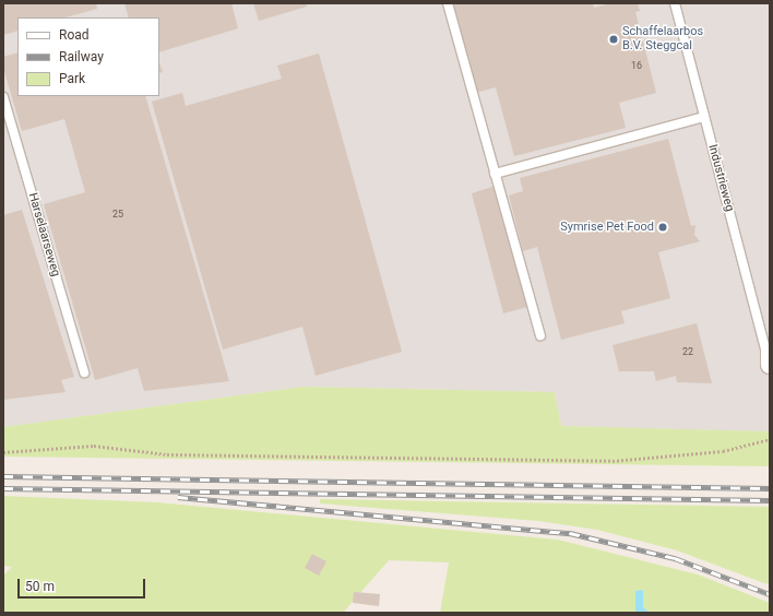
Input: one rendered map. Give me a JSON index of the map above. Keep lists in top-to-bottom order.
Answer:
{
  "streets": {
    "lane": ["Industrieweg", "Harselaarseweg"]
  },
  "places": ["Schaffelaarbos B.V. Steggcal", "Symrise Pet Food"],
  "house_numbers": ["16", "25", "22"],
  "legend": ["Road", "Railway", "Park"],
  "scale_bar": "50 m"
}
